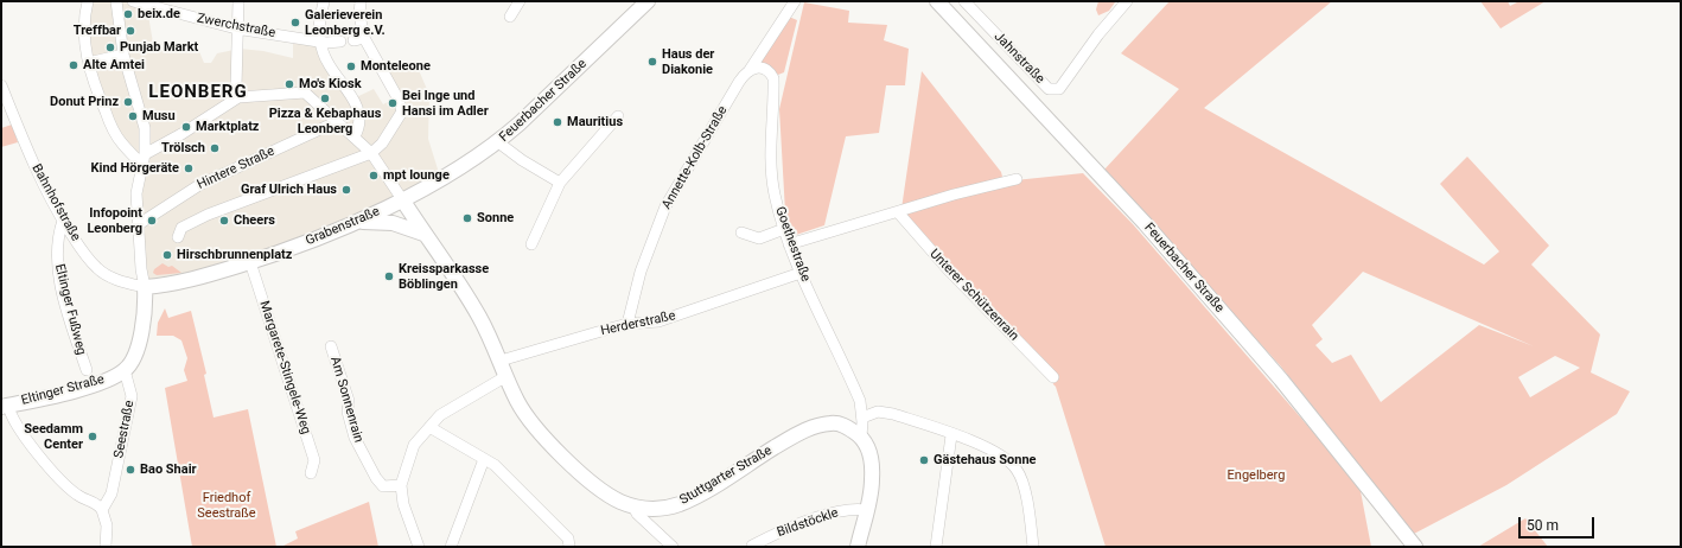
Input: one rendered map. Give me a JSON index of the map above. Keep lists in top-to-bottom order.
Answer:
{
  "streets": {
    "main road": [
      "Feuerbacher Straße",
      "Grabenstraße",
      "Eltinger Straße",
      "Stuttgarter Straße"
    ],
    "street": [
      "Zwerchstraße",
      "Jahnstraße",
      "Annette-Kolb-Straße",
      "Hintere Straße",
      "Bahnhofstraße",
      "Goethestraße",
      "Unterer Schützenrain",
      "Eltinger Fußweg",
      "Herderstraße",
      "Margarete-Stingele-Weg",
      "Am Sonnenrain",
      "Seestraße",
      "Bildstöckle"
    ]
  },
  "crossings": [
    ["Feuerbacher Straße", "Grabenstraße"],
    ["Feuerbacher Straße", "Stuttgarter Straße"],
    ["Annette-Kolb-Straße", "Goethestraße"],
    ["Annette-Kolb-Straße", "Herderstraße"],
    ["Bahnhofstraße", "Grabenstraße"],
    ["Bahnhofstraße", "Eltinger Fußweg"],
    ["Grabenstraße", "Margarete-Stingele-Weg"],
    ["Grabenstraße", "Stuttgarter Straße"],
    ["Goethestraße", "Herderstraße"],
    ["Goethestraße", "Stuttgarter Straße"],
    ["Herderstraße", "Stuttgarter Straße"],
    ["Eltinger Straße", "Seestraße"]
  ],
  "districts": ["LEONBERG"],
  "parks": ["Engelberg", "Friedhof Seestraße"],
  "places": [
    "beix.de",
    "Galerieverein Leonberg e.V.",
    "Treffbar",
    "Punjab Markt",
    "Haus der Diakonie",
    "Alte Amtei",
    "Monteleone",
    "Mo's Kiosk",
    "Pizza & Kebaphaus Leonberg",
    "Donut Prinz",
    "Bei Inge und Hansi im Adler",
    "Musu",
    "Mauritius",
    "Marktplatz",
    "Trölsch",
    "Kind Hörgeräte",
    "mpt lounge",
    "Graf Ulrich Haus",
    "Sonne",
    "Infopoint Leonberg",
    "Cheers",
    "Hirschbrunnenplatz",
    "Kreissparkasse Böblingen",
    "Seedamm Center",
    "Gästehaus Sonne",
    "Bao Shair"
  ],
  "scale_bar": "50 m"
}
